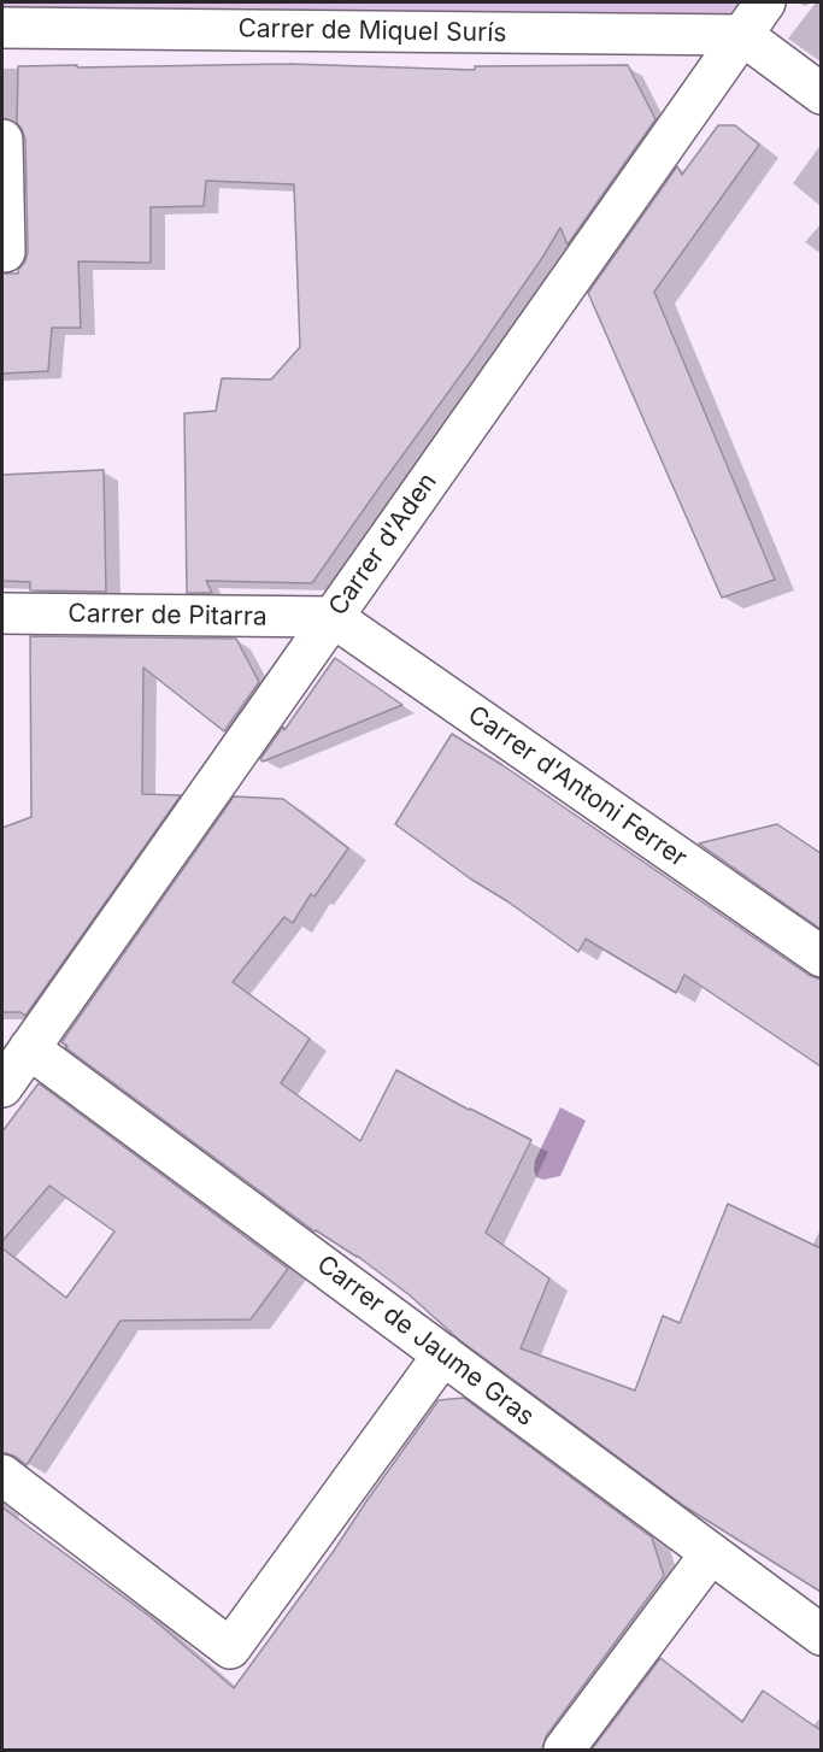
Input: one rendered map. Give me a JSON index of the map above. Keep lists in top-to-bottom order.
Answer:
{
  "streets": {
    "street": [
      "Carrer de Miquel Surís",
      "Carrer d'Aden",
      "Carrer de Pitarra",
      "Carrer d'Antoni Ferrer",
      "Carrer de Jaume Gras"
    ]
  },
  "crossings": [
    ["Carrer de Miquel Surís", "Carrer d'Aden"],
    ["Carrer d'Aden", "Carrer de Pitarra"],
    ["Carrer d'Aden", "Carrer d'Antoni Ferrer"],
    ["Carrer d'Aden", "Carrer de Jaume Gras"],
    ["Carrer de Pitarra", "Carrer d'Antoni Ferrer"]
  ]
}
